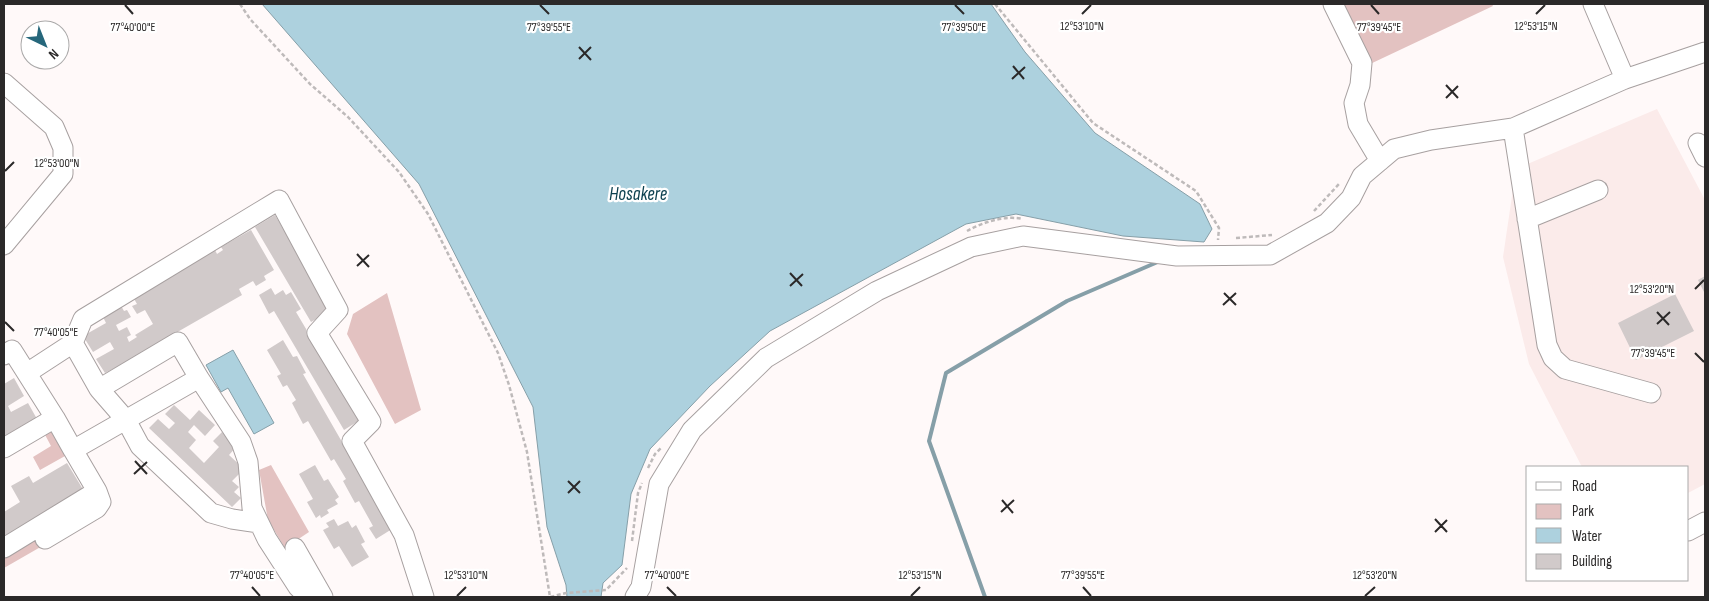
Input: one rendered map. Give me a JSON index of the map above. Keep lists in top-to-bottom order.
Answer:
{
  "water": ["Hosakere"],
  "legend": [
    "Road",
    "Park",
    "Water",
    "Building"
  ],
  "north": "bottom right",
  "coordinates": [
    "12°53'10\"N",
    "12°53'15\"N",
    "77°40'00\"E",
    "77°39'55\"E",
    "77°39'50\"E",
    "77°39'45\"E",
    "12°53'00\"N",
    "12°53'20\"N",
    "77°40'05\"E"
  ]
}
